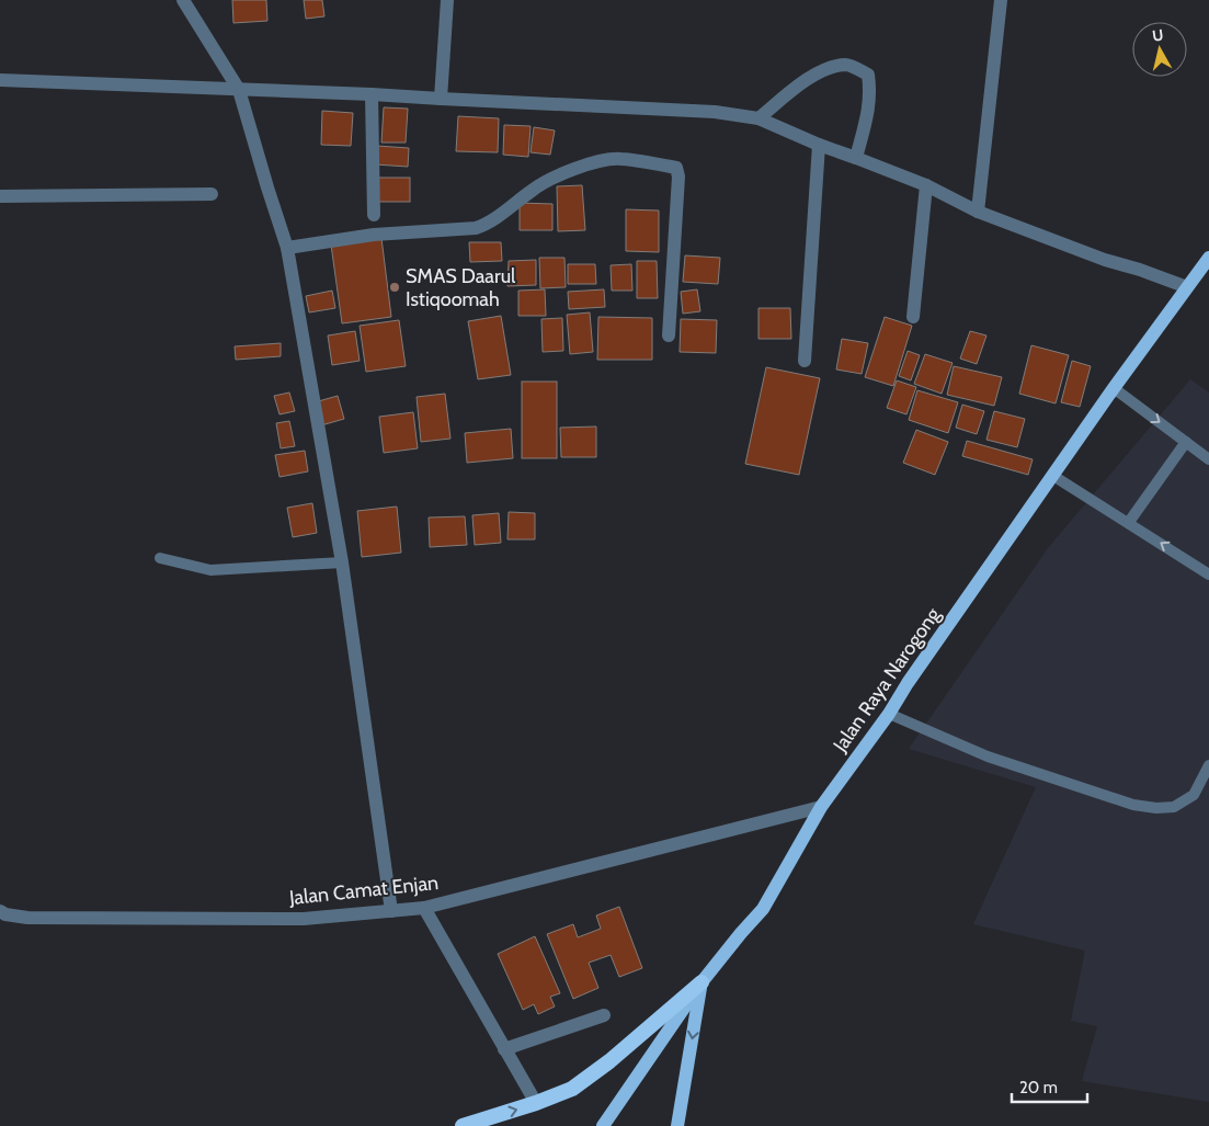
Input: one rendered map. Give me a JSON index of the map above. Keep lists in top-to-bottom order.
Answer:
{
  "streets": {
    "main road": ["Jalan Raya Narogong"],
    "street": ["Jalan Camat Enjan"]
  },
  "crossings": [
    ["Jalan Raya Narogong", "Jalan Camat Enjan"]
  ],
  "places": ["SMAS Daarul Istiqoomah"],
  "scale_bar": "20 m",
  "north": "top"
}
